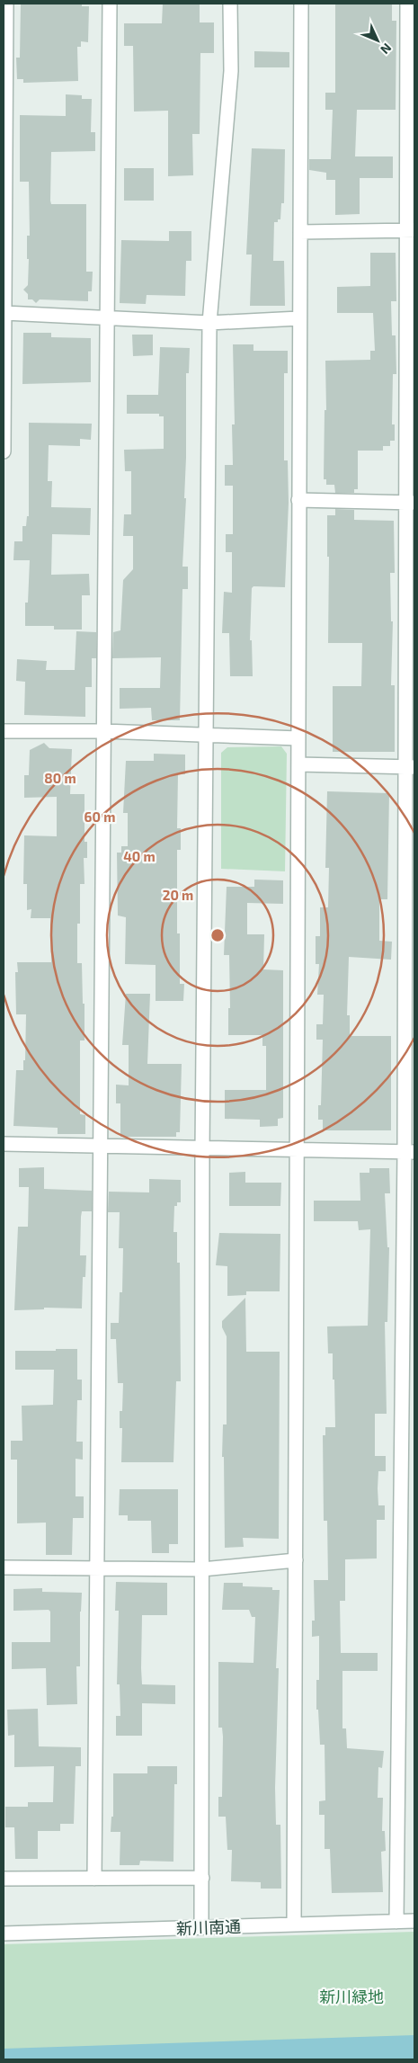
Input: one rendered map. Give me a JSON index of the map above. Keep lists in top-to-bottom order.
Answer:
{
  "streets": {
    "street": ["新川南通"]
  },
  "parks": ["新川緑地"],
  "north": "bottom right",
  "rings": [
    "80 m",
    "60 m",
    "40 m",
    "20 m"
  ]
}
